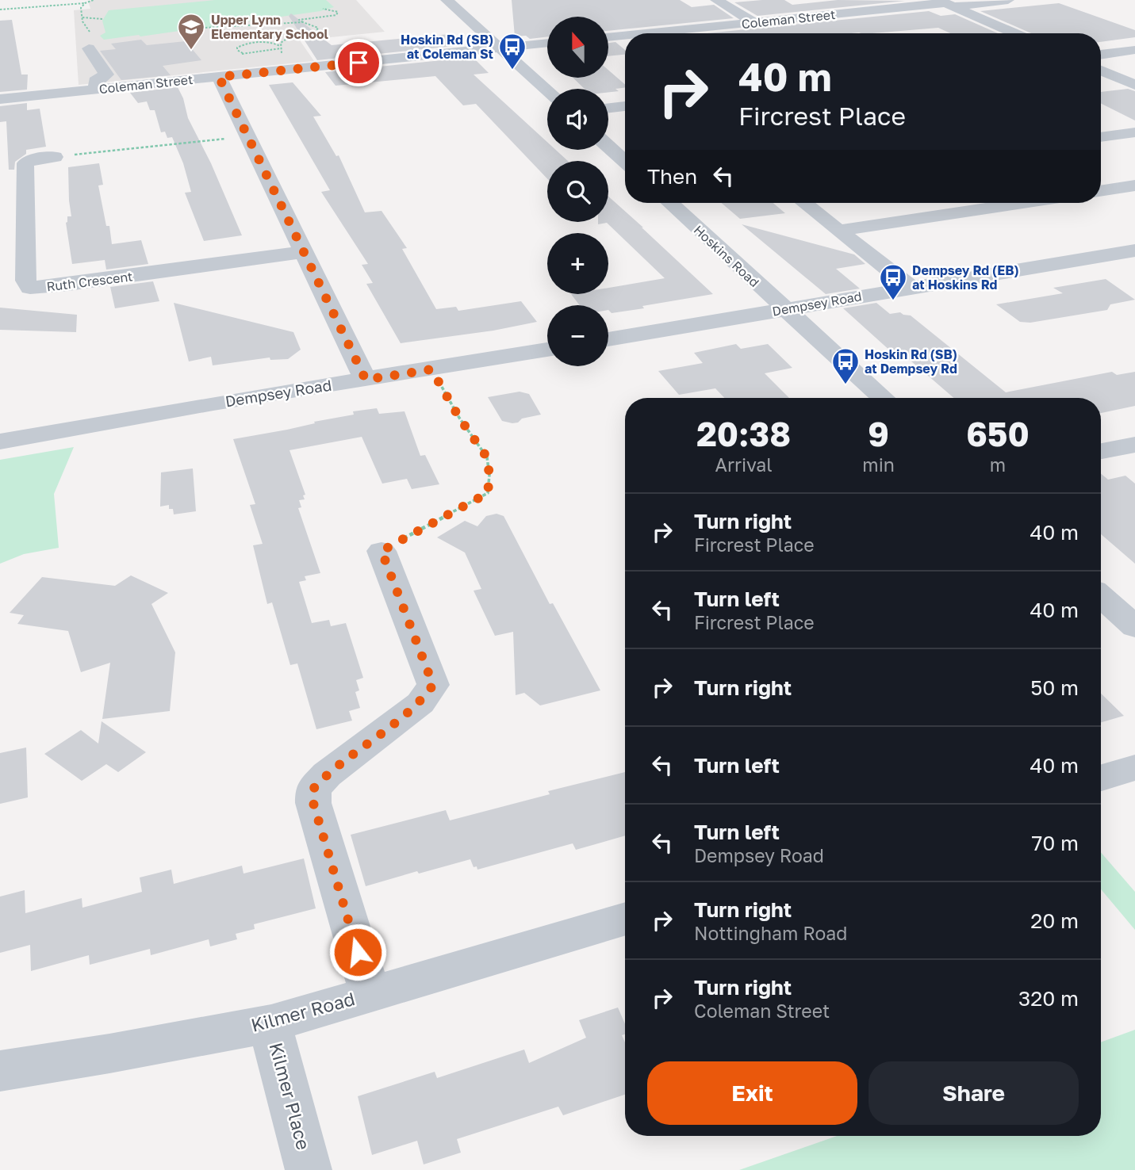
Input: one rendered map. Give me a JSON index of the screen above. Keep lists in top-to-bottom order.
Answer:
{
  "streets": {
    "street": [
      "Coleman Street",
      "Hoskins Road",
      "Ruth Crescent",
      "Dempsey Road",
      "Kilmer Road",
      "Kilmer Place"
    ]
  },
  "crossings": [
    ["Hoskins Road", "Dempsey Road"],
    ["Kilmer Road", "Kilmer Place"]
  ],
  "places": {
    "school or university": ["Upper Lynn Elementary School"],
    "bus stop": ["Hoskin Rd (SB) at Coleman St", "Dempsey Rd (EB) at Hoskins Rd", "Hoskin Rd (SB) at Dempsey Rd"]
  },
  "north": "top",
  "page": {
    "map_buttons": ["+", "−"],
    "turn": ["40 m", "Fircrest Place"],
    "then": "Then",
    "eta": [
      "20:38",
      "Arrival",
      "9",
      "min",
      "650",
      "m"
    ],
    "list": [
      {
        "name": "Turn right",
        "note": "Fircrest Place",
        "value": "40 m"
      },
      {
        "name": "Turn left",
        "note": "Fircrest Place",
        "value": "40 m"
      },
      {
        "name": "Turn right",
        "value": "50 m"
      },
      {
        "name": "Turn left",
        "value": "40 m"
      },
      {
        "name": "Turn left",
        "note": "Dempsey Road",
        "value": "70 m"
      },
      {
        "name": "Turn right",
        "note": "Nottingham Road",
        "value": "20 m"
      },
      {
        "name": "Turn right",
        "note": "Coleman Street",
        "value": "320 m"
      }
    ],
    "buttons": ["Exit", "Share"]
  }
}
